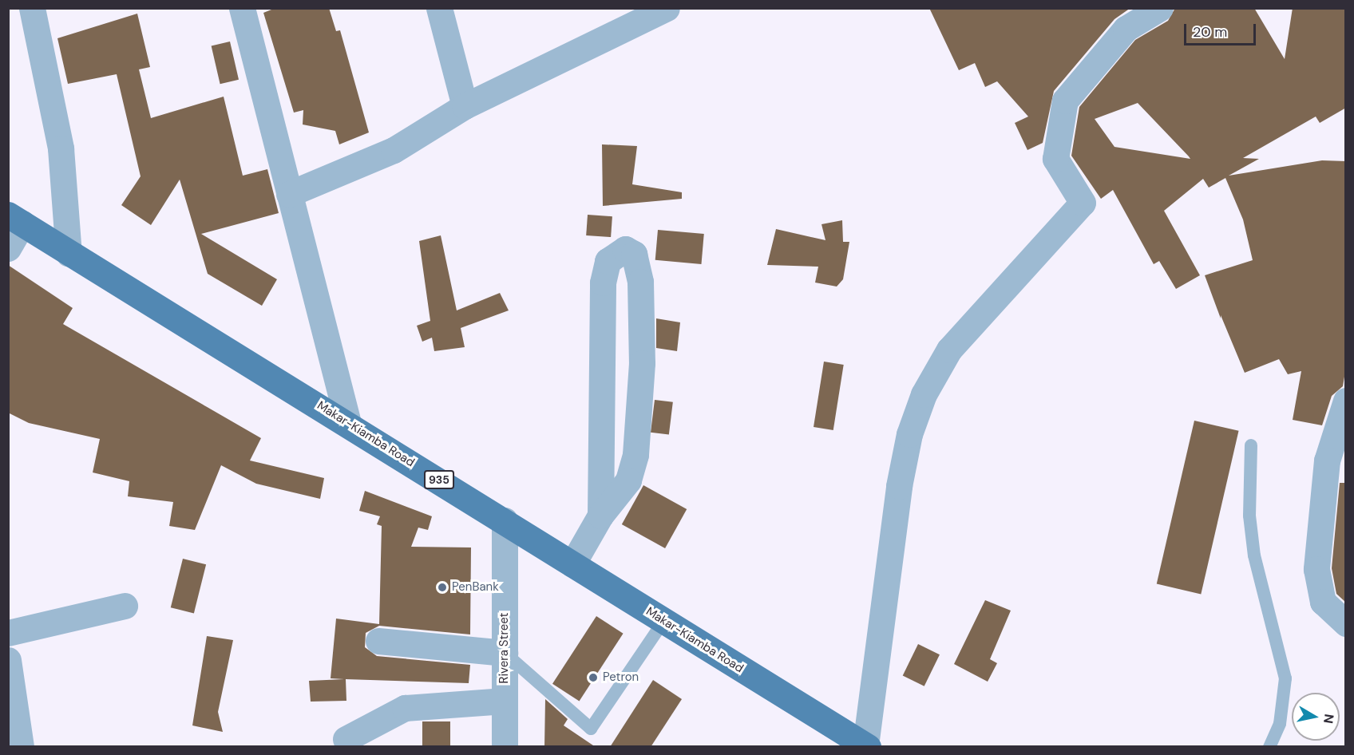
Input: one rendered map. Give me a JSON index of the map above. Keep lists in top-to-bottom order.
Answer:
{
  "streets": {
    "main road": ["Makar-Kiamba Road", "935"],
    "street": ["Rivera Street"]
  },
  "crossings": [
    ["Makar-Kiamba Road", "Rivera Street"]
  ],
  "places": ["PenBank", "Petron"],
  "scale_bar": "20 m",
  "north": "right"
}
